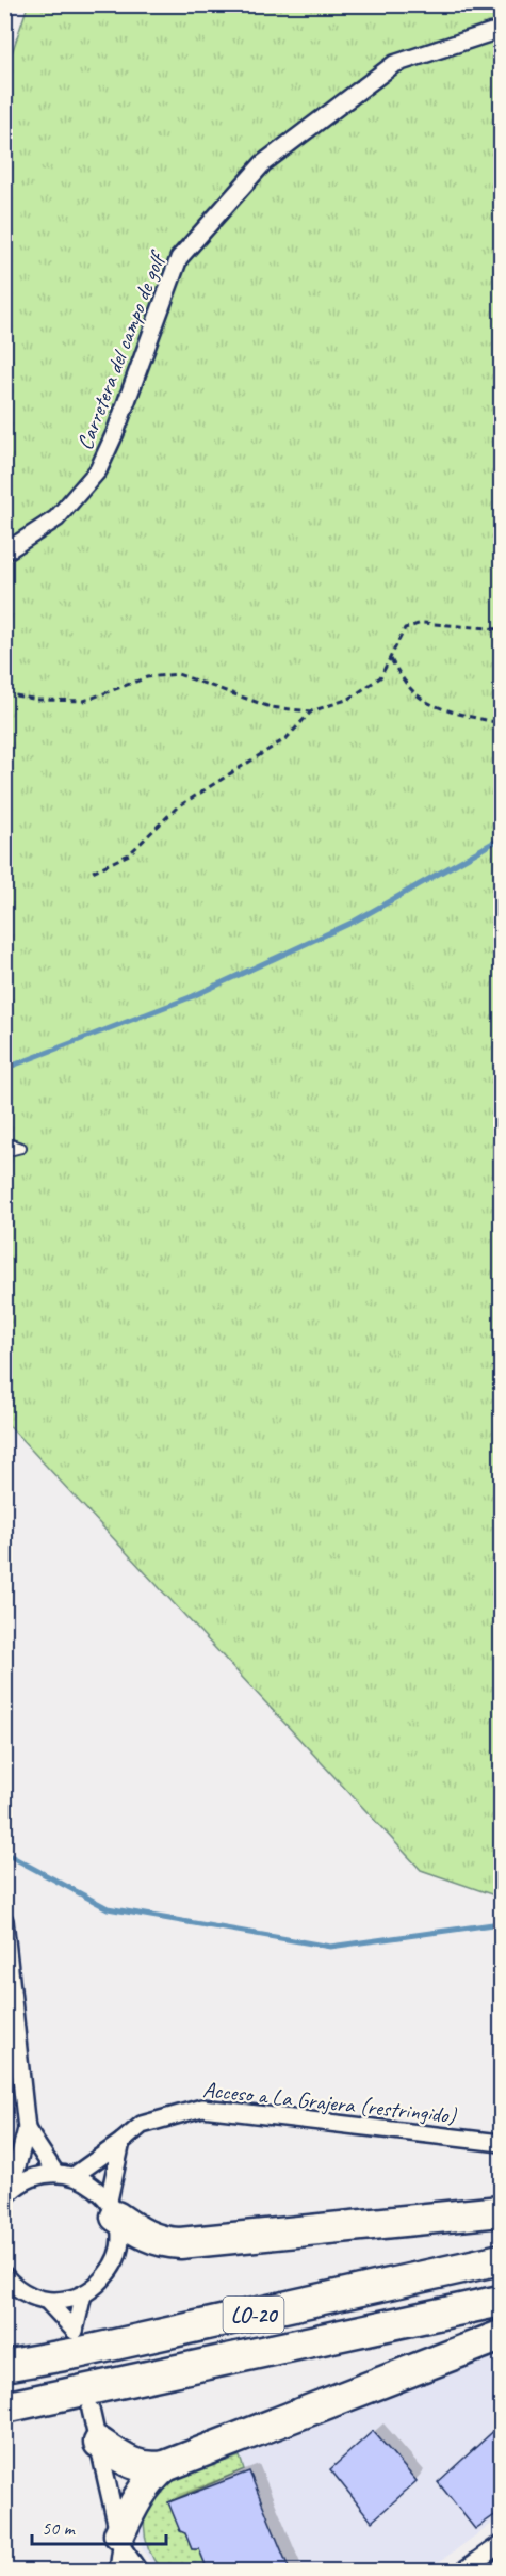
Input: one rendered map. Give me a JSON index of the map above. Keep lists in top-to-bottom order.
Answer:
{
  "streets": {
    "highway": ["LO-20"],
    "street": ["Carretera del campo de golf", "Acceso a La Grajera (restringido)"]
  },
  "scale_bar": "50 m"
}
